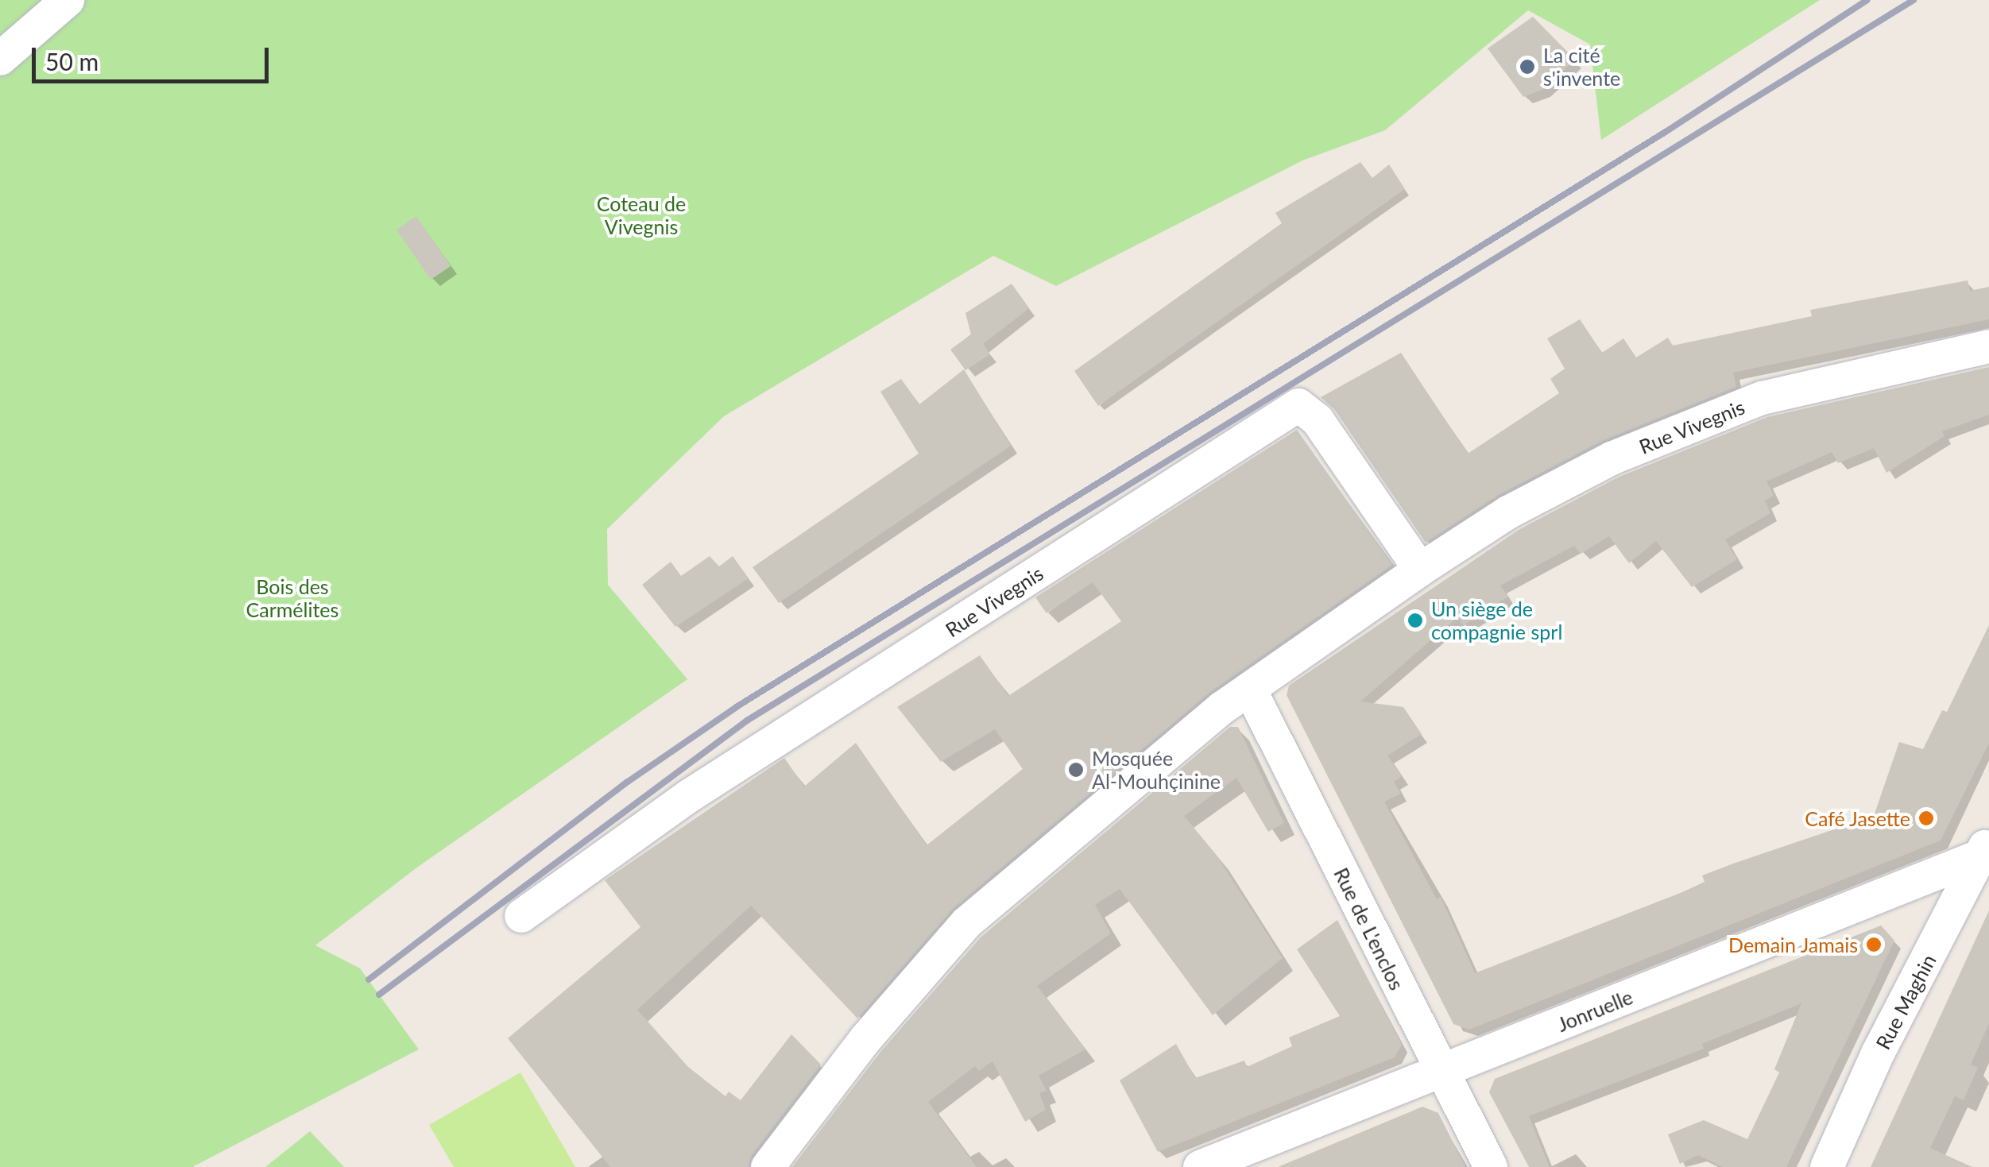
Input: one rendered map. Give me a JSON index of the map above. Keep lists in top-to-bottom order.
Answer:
{
  "streets": {
    "street": [
      "Rue Vivegnis",
      "Rue de L'enclos",
      "Rue Maghin",
      "Jonruelle"
    ]
  },
  "crossings": [
    ["Rue Vivegnis", "Rue de L'enclos"],
    ["Rue de L'enclos", "Jonruelle"],
    ["Rue Maghin", "Jonruelle"]
  ],
  "parks": ["Coteau de Vivegnis", "Bois des Carmélites"],
  "places": [
    "La cité s'invente",
    "Un siège de compagnie sprl",
    "Mosquée Al-Mouhçinine",
    "Café Jasette",
    "Demain Jamais"
  ],
  "scale_bar": "50 m"
}
